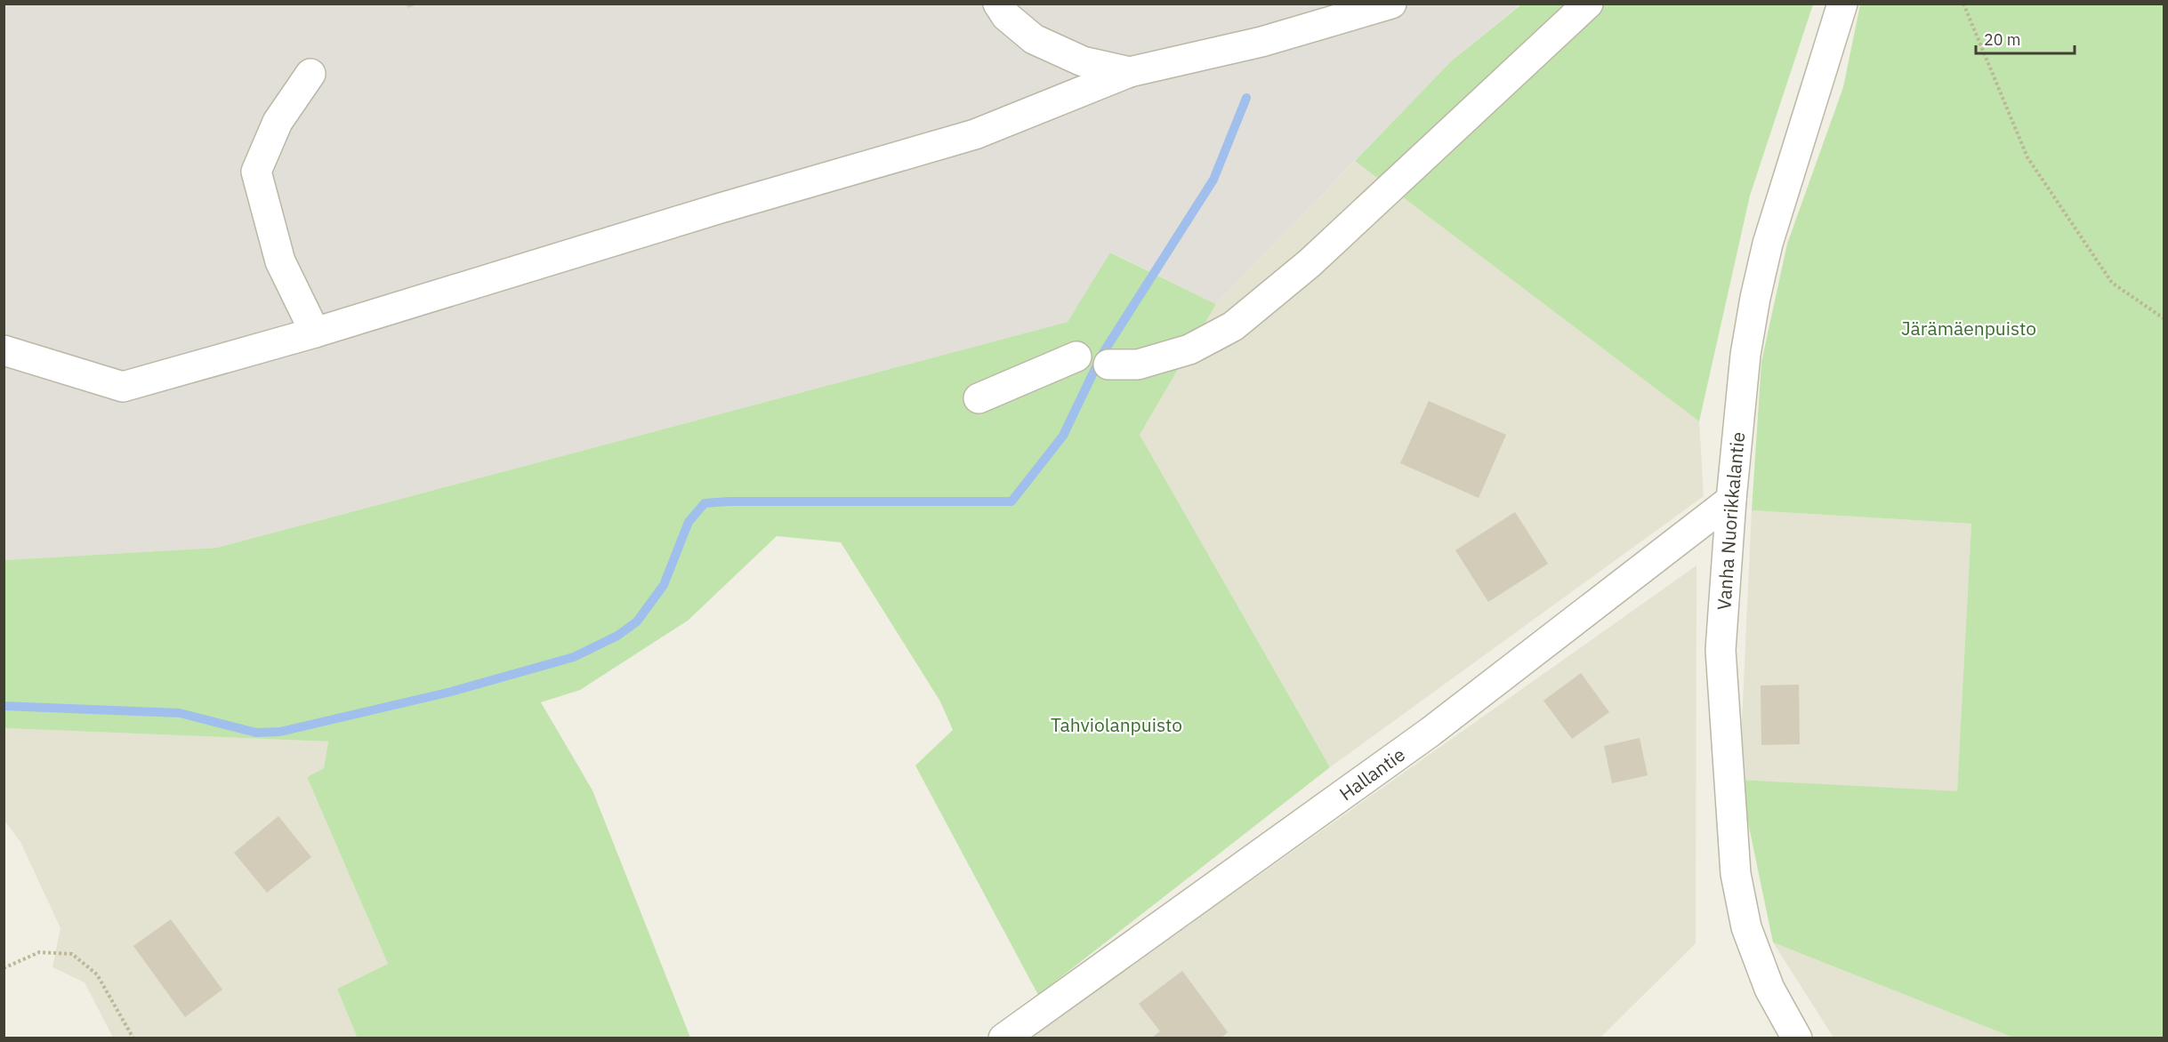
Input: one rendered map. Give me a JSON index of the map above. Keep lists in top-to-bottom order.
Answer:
{
  "streets": {
    "street": ["Vanha Nuorikkalantie", "Hallantie"]
  },
  "crossings": [
    ["Vanha Nuorikkalantie", "Hallantie"]
  ],
  "parks": ["Järämäenpuisto", "Tahviolanpuisto"],
  "scale_bar": "20 m"
}
